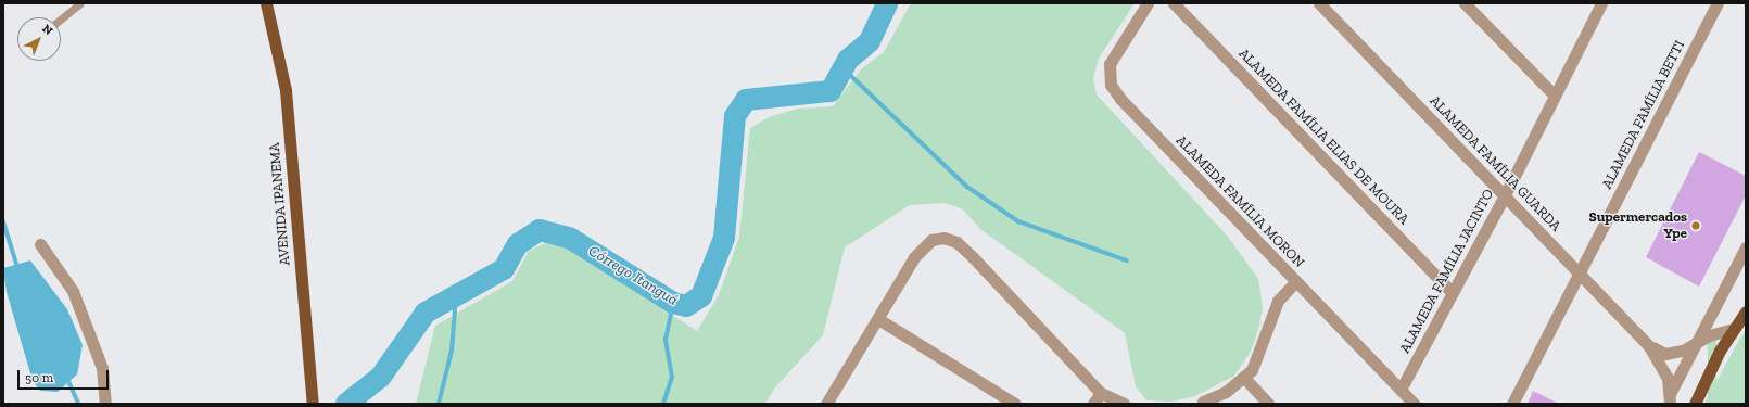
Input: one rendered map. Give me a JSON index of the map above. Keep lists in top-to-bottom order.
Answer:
{
  "streets": {
    "main road": ["AVENIDA IPANEMA"],
    "street": [
      "ALAMEDA FAMÍLIA BETTI",
      "ALAMEDA FAMÍLIA ELIAS DE MOURA",
      "ALAMEDA FAMÍLIA GUARDA",
      "ALAMEDA FAMÍLIA MORON",
      "ALAMEDA FAMÍLIA JACINTO"
    ]
  },
  "crossings": [
    ["ALAMEDA FAMÍLIA BETTI", "ALAMEDA FAMÍLIA GUARDA"],
    ["ALAMEDA FAMÍLIA ELIAS DE MOURA", "ALAMEDA FAMÍLIA JACINTO"],
    ["ALAMEDA FAMÍLIA GUARDA", "ALAMEDA FAMÍLIA JACINTO"],
    ["ALAMEDA FAMÍLIA MORON", "ALAMEDA FAMÍLIA JACINTO"]
  ],
  "water": ["Córrego Itanguá"],
  "places": ["Supermercados Ype"],
  "scale_bar": "50 m",
  "north": "top right"
}
